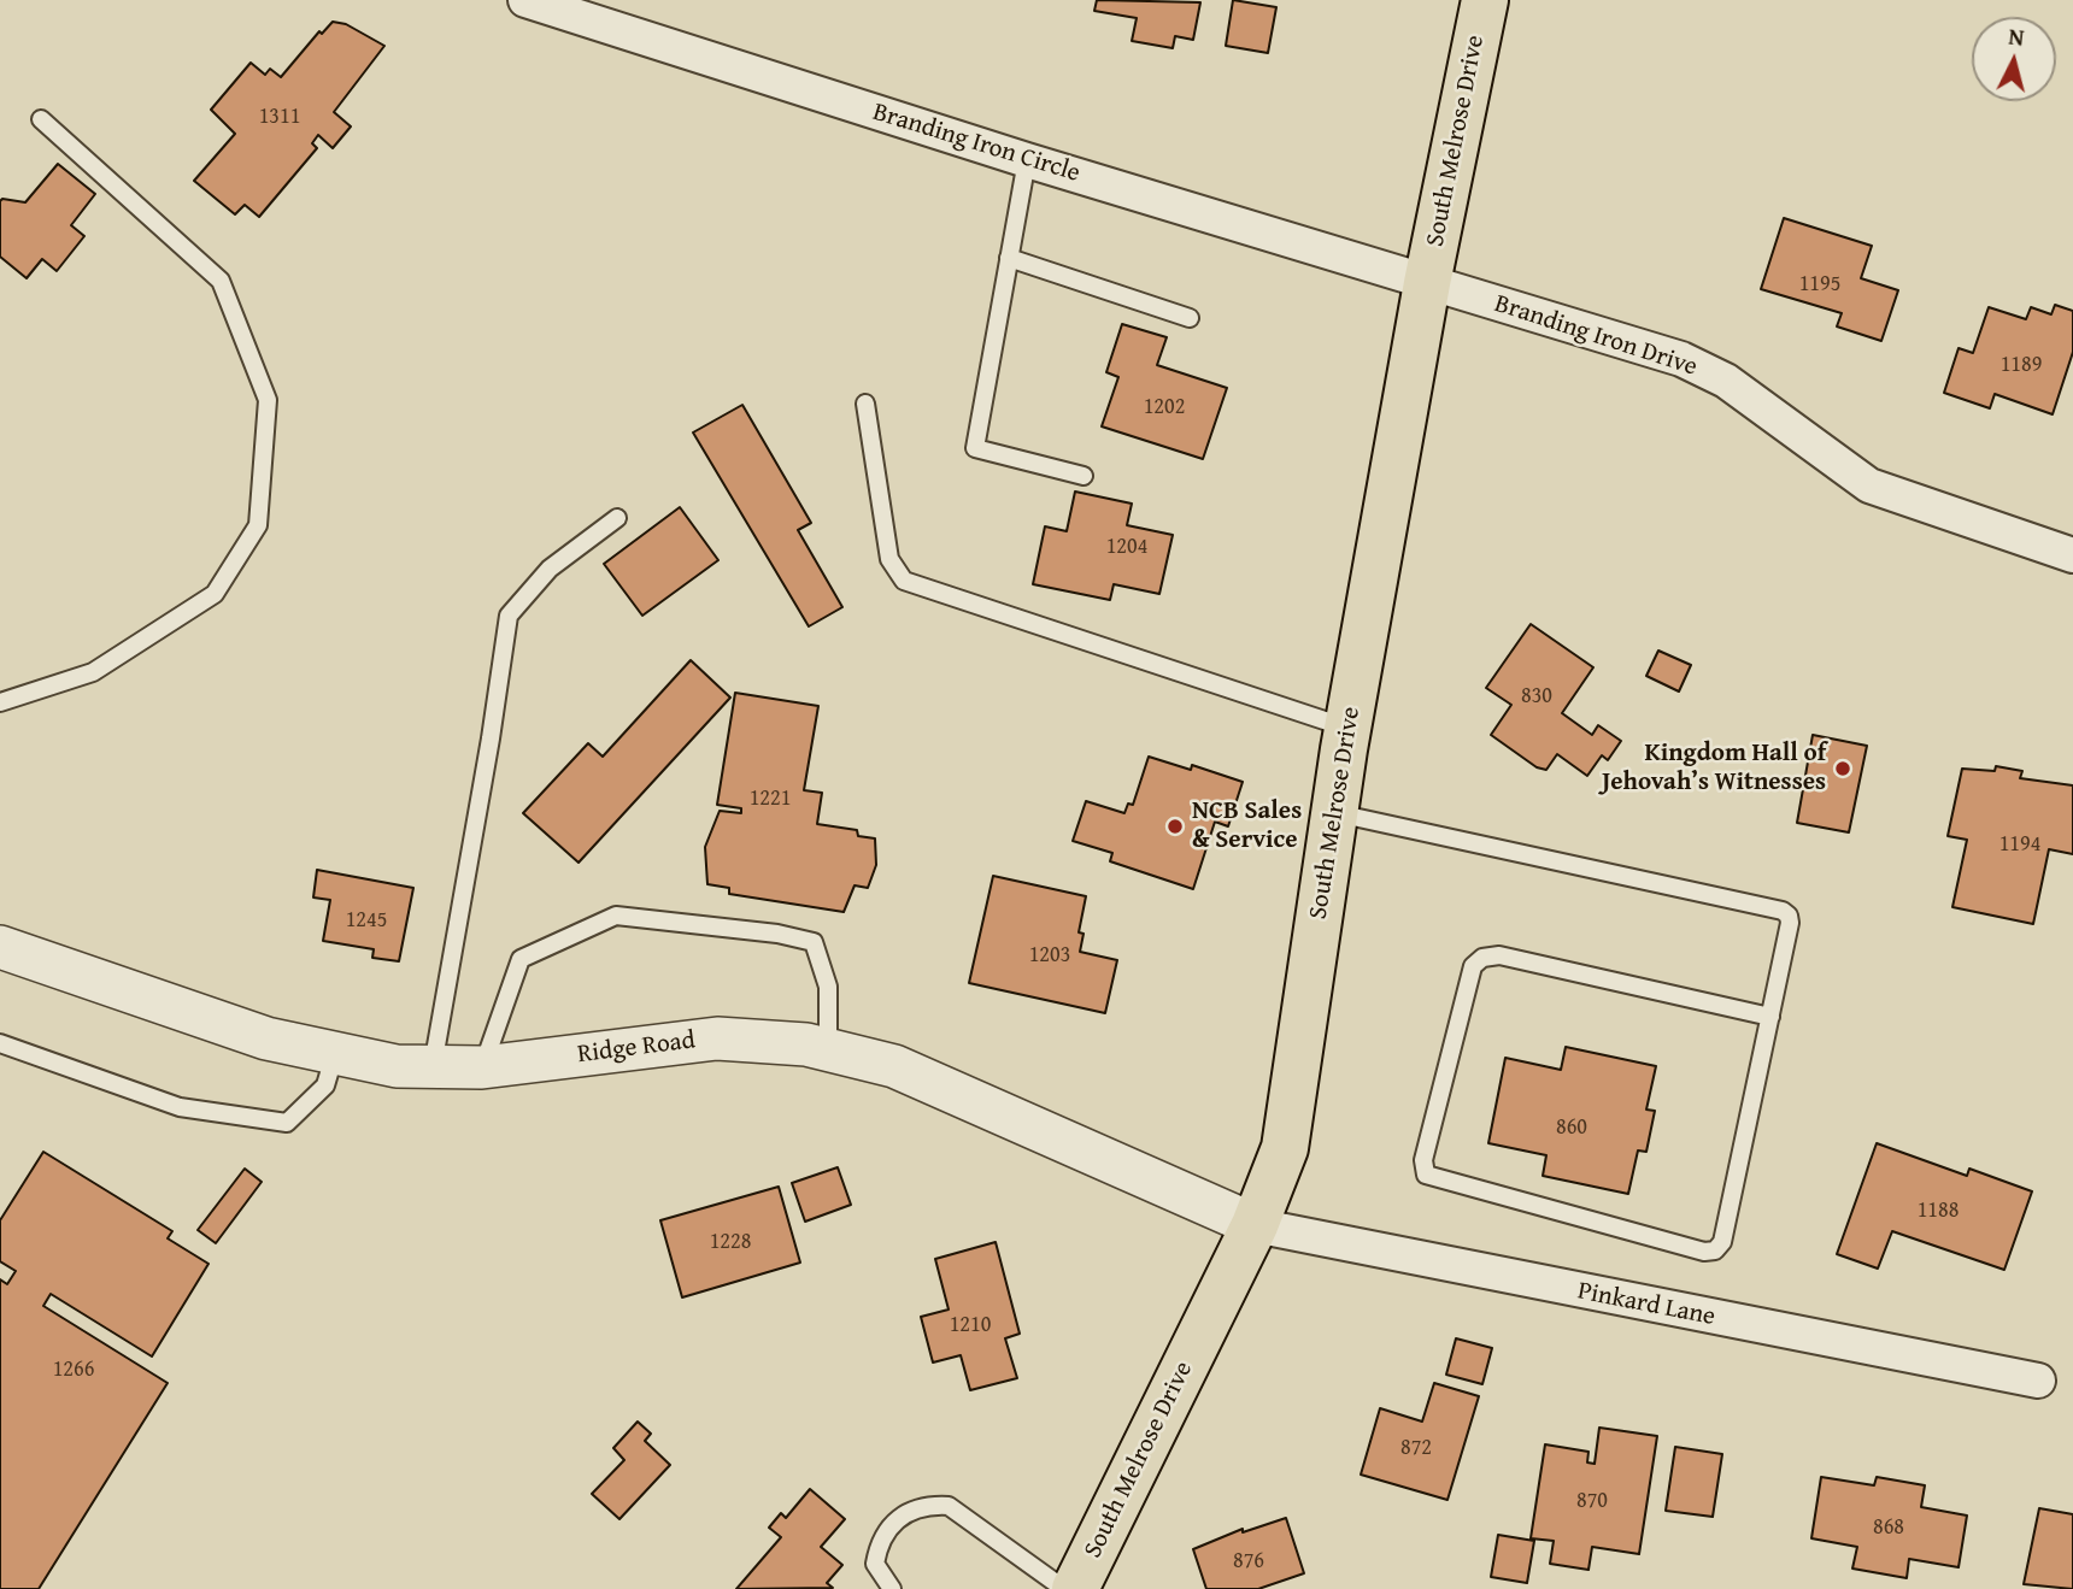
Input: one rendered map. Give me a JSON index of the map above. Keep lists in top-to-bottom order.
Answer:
{
  "streets": {
    "main road": ["South Melrose Drive"],
    "street": [
      "Branding Iron Circle",
      "Branding Iron Drive",
      "Ridge Road",
      "Pinkard Lane"
    ]
  },
  "crossings": [
    ["South Melrose Drive", "Branding Iron Circle"],
    ["South Melrose Drive", "Branding Iron Drive"],
    ["South Melrose Drive", "Ridge Road"],
    ["South Melrose Drive", "Pinkard Lane"],
    ["Branding Iron Circle", "Branding Iron Drive"],
    ["Ridge Road", "Pinkard Lane"]
  ],
  "places": ["Kingdom Hall of Jehovah’s Witnesses", "NCB Sales & Service"],
  "house_numbers": [
    "1311",
    "1195",
    "1189",
    "1202",
    "1204",
    "830",
    "1221",
    "1194",
    "1245",
    "1203",
    "860",
    "1188",
    "1228",
    "1210",
    "1266",
    "872",
    "870",
    "868",
    "876"
  ],
  "north": "top"
}
